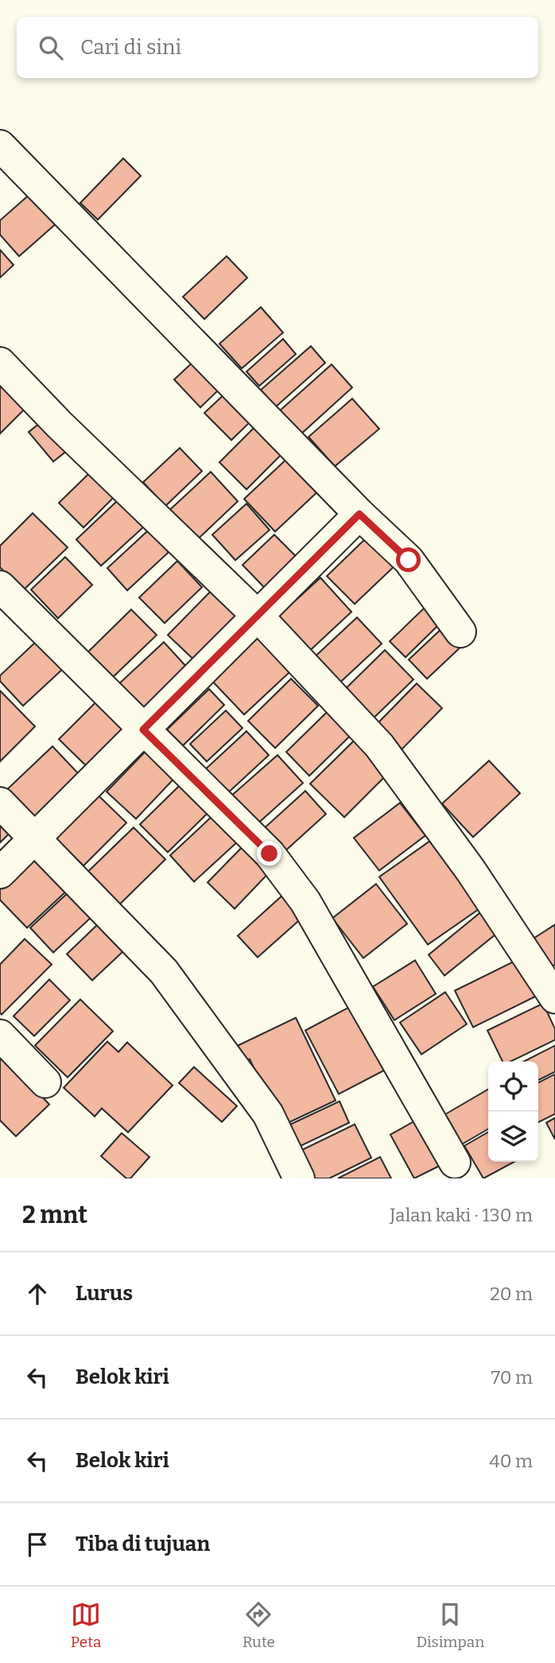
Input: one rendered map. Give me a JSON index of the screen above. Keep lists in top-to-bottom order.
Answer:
{
  "page": {
    "search": "Cari di sini",
    "heading": ["2 mnt", "Jalan kaki · 130 m"],
    "list": [
      ["Lurus", "20 m"],
      ["Belok kiri", "70 m"],
      ["Belok kiri", "40 m"],
      "Tiba di tujuan"
    ],
    "nav": ["Peta", "Rute", "Disimpan"]
  }
}
